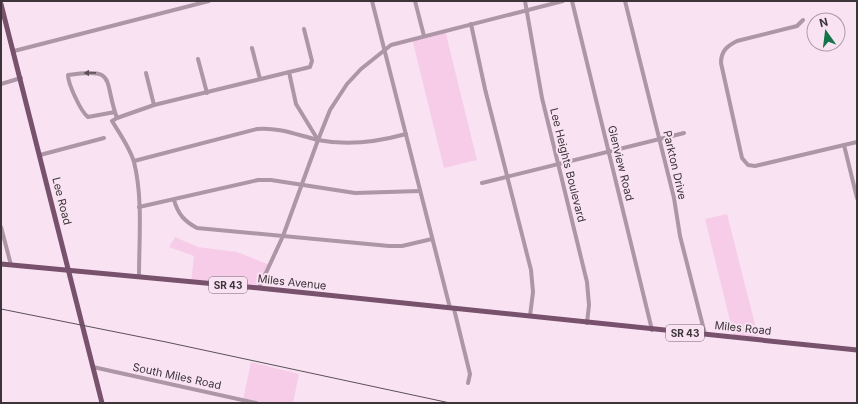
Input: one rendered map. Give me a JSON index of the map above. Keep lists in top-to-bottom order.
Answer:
{
  "streets": {
    "main road": [
      "Lee Road",
      "Miles Avenue",
      "SR 43",
      "Miles Road"
    ],
    "street": [
      "Glenview Road",
      "Lee Heights Boulevard",
      "Parkton Drive",
      "South Miles Road"
    ]
  },
  "crossings": [
    ["Glenview Road", "Miles Road"],
    ["Lee Heights Boulevard", "Miles Road"],
    ["Parkton Drive", "Miles Road"],
    ["Lee Road", "Miles Avenue"],
    ["Lee Road", "South Miles Road"],
    ["Miles Avenue", "Miles Road"]
  ],
  "north": "top"
}
